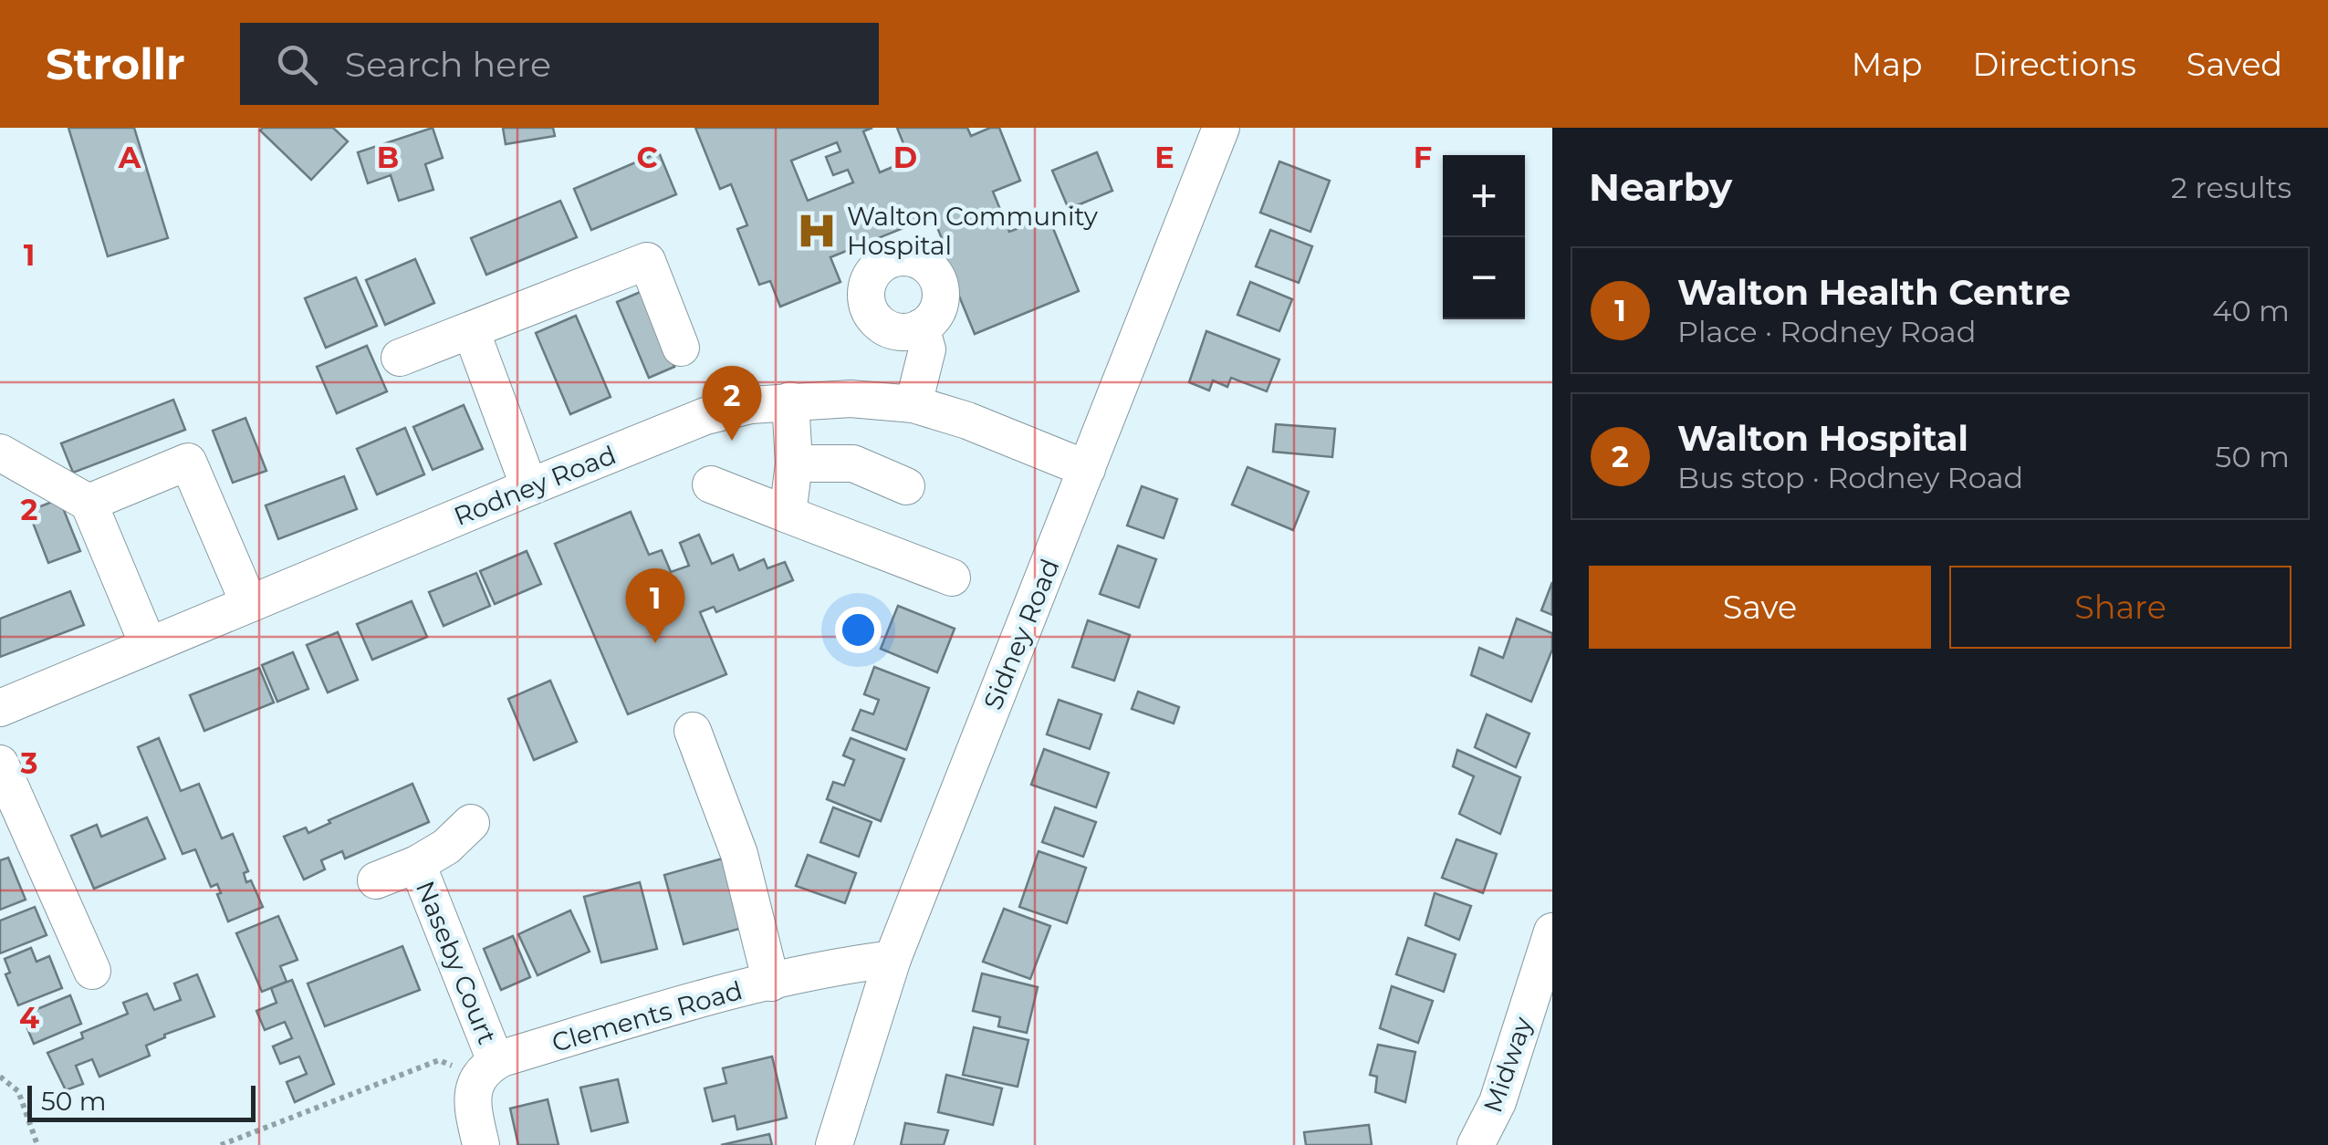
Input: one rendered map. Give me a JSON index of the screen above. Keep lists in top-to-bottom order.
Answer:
{
  "streets": {
    "street": [
      "Rodney Road",
      "Sidney Road",
      "Naseby Court",
      "Clements Road",
      "Midway"
    ]
  },
  "crossings": [
    ["Rodney Road", "Sidney Road"],
    ["Sidney Road", "Clements Road"],
    ["Naseby Court", "Clements Road"]
  ],
  "places": {
    "hospital": ["Walton Community Hospital"]
  },
  "scale_bar": "50 m",
  "page": {
    "header": "Strollr",
    "search": "Search here",
    "nav": ["Map", "Directions", "Saved"],
    "heading": ["Nearby", "2 results"],
    "map_buttons": ["+", "−"],
    "list": [
      {
        "mark": "1",
        "name": "Walton Health Centre",
        "note": "Place · Rodney Road",
        "value": "40 m"
      },
      {
        "mark": "2",
        "name": "Walton Hospital",
        "note": "Bus stop · Rodney Road",
        "value": "50 m"
      }
    ],
    "pins": ["2", "1"],
    "buttons": ["Save", "Share"],
    "scale": "50 m"
  },
  "grid": {
    "columns": [
      "A",
      "B",
      "C",
      "D",
      "E",
      "F"
    ],
    "rows": [
      "1",
      "2",
      "3",
      "4"
    ]
  }
}
